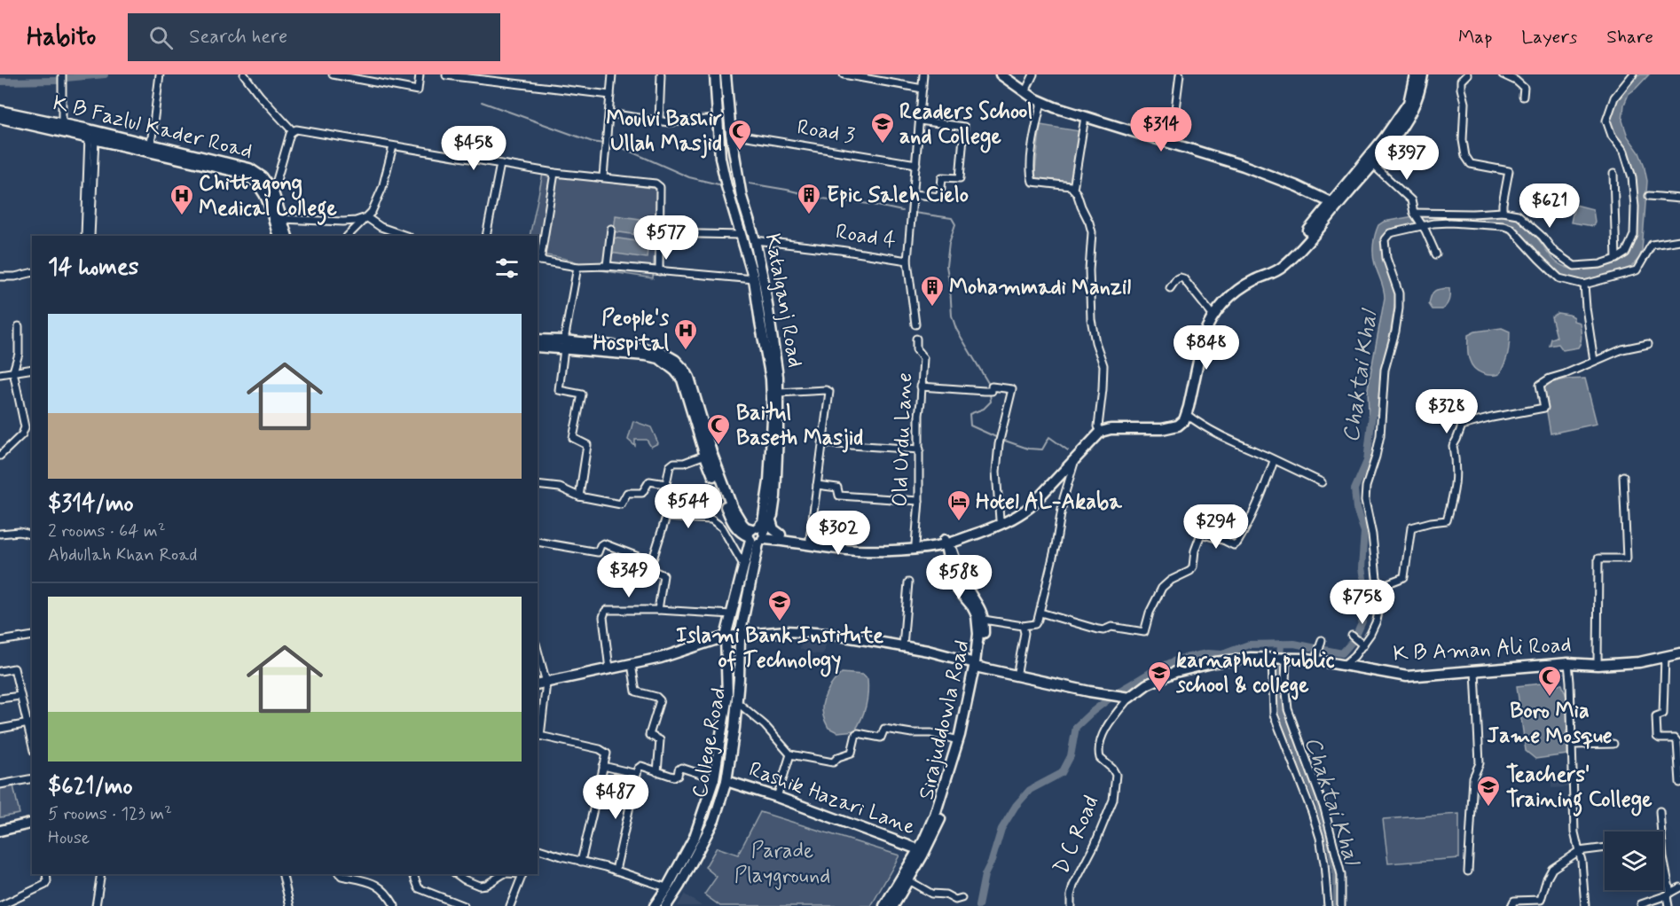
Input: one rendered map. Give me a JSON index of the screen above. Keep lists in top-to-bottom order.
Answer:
{
  "streets": {
    "main road": [
      "K B Fazlul Kader Road",
      "Katalganj Road",
      "K B Aman Ali Road",
      "Sirajuddowla Road",
      "College Road",
      "Rashik Hazari Lane"
    ],
    "street": [
      "Road 3",
      "Road 4",
      "Old Urdu Lane",
      "D C Road"
    ]
  },
  "crossings": [
    ["Road 3", "Katalganj Road"],
    ["Road 4", "Katalganj Road"],
    ["Katalganj Road", "College Road"],
    ["Sirajuddowla Road", "Rashik Hazari Lane"],
    ["College Road", "Rashik Hazari Lane"]
  ],
  "water": ["Chaktai Khal"],
  "parks": ["Parade Playground"],
  "places": {
    "school or university": [
      "Readers School and College",
      "Islami Bank Institute of Technology",
      "karnaphuli public school & college",
      "Teachers' Training College"
    ],
    "mosque": ["Moulvi Bashir Ullah Masjid", "Baitul Baseth Masjid", "Boro Mia Jame Mosque"],
    "building": ["Epic Saleh Cielo", "Mohammadi Manzil"],
    "hospital": ["Chittagong Medical College", "People's Hospital"],
    "hotel": ["Hotel AL-Akaba"]
  },
  "page": {
    "header": "Habito",
    "search": "Search here",
    "nav": ["Map", "Layers", "Share"],
    "price": [
      "$314",
      "$458",
      "$397",
      "$621",
      "$577",
      "$848",
      "$328",
      "$544",
      "$294",
      "$302",
      "$349",
      "$588",
      "$758",
      "$487"
    ],
    "heading": "14 homes",
    "list": [
      {
        "name": "$314/mo",
        "note": "2 rooms · 64 m² · Abdullah Khan Road"
      },
      {
        "name": "$621/mo",
        "note": "5 rooms · 123 m² · House"
      }
    ]
  }
}
